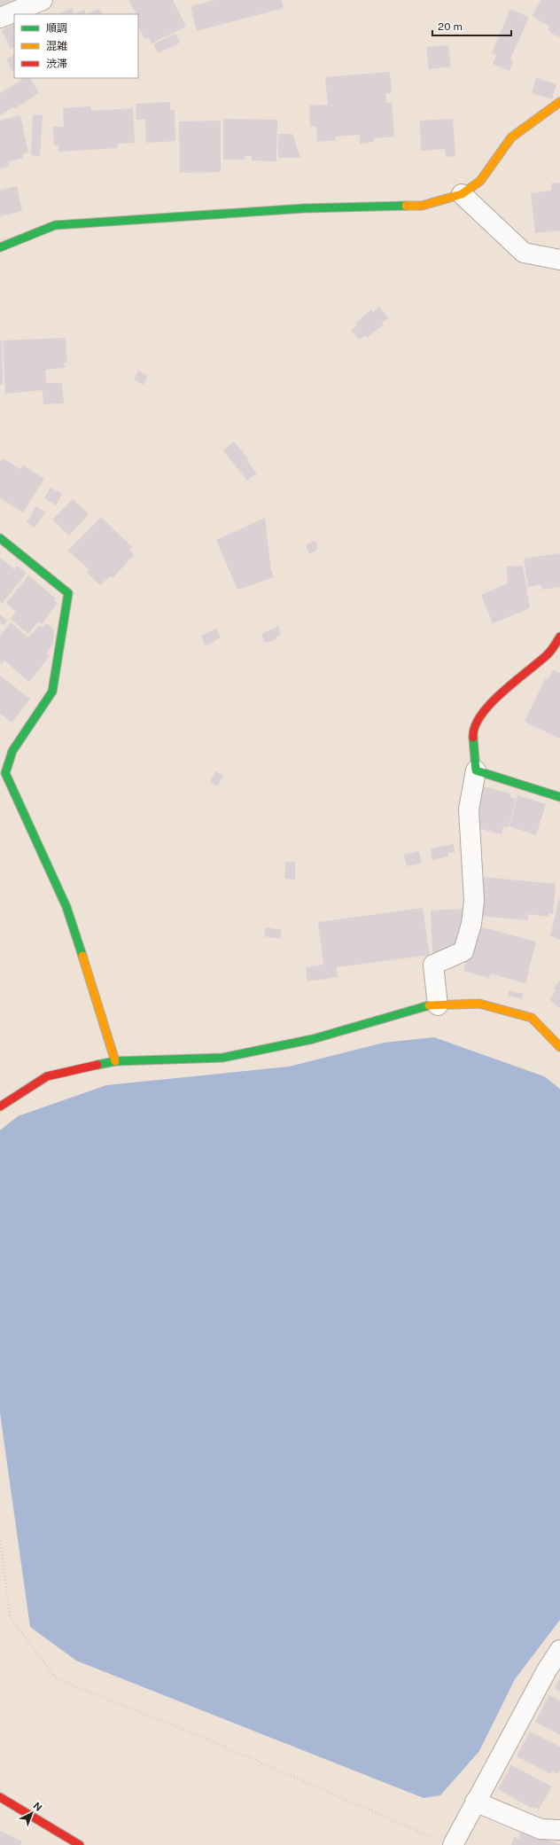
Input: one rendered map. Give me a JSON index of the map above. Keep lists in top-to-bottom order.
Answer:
{
  "legend": ["順調", "混雑", "渋滞"],
  "scale_bar": "20 m",
  "north": "top right"
}
